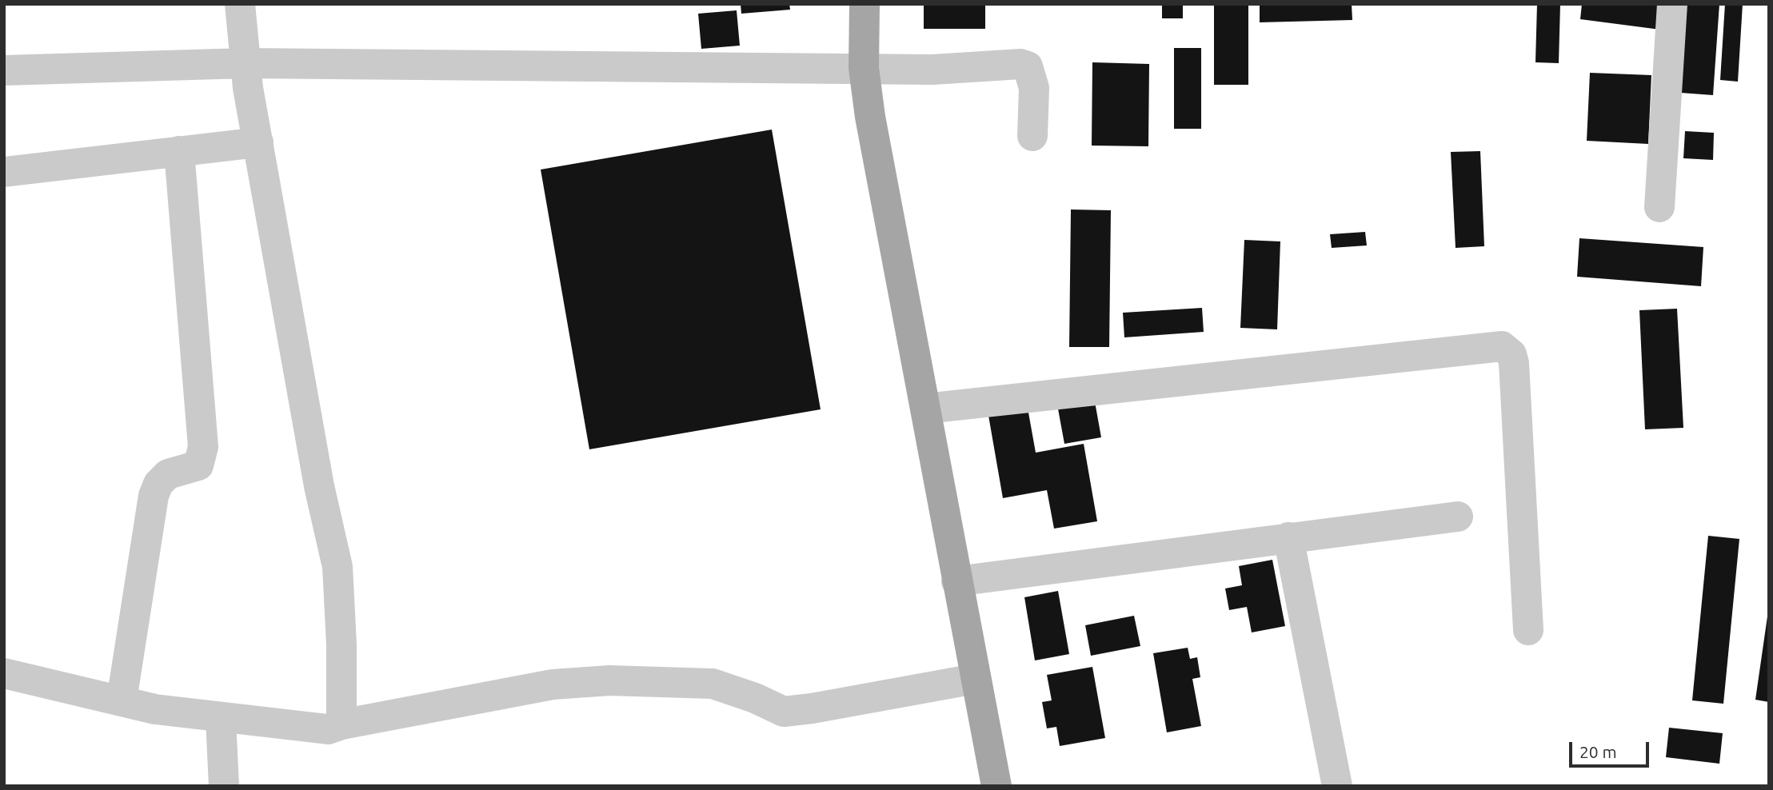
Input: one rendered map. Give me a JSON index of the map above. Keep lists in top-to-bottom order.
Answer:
{
  "scale_bar": "20 m"
}
